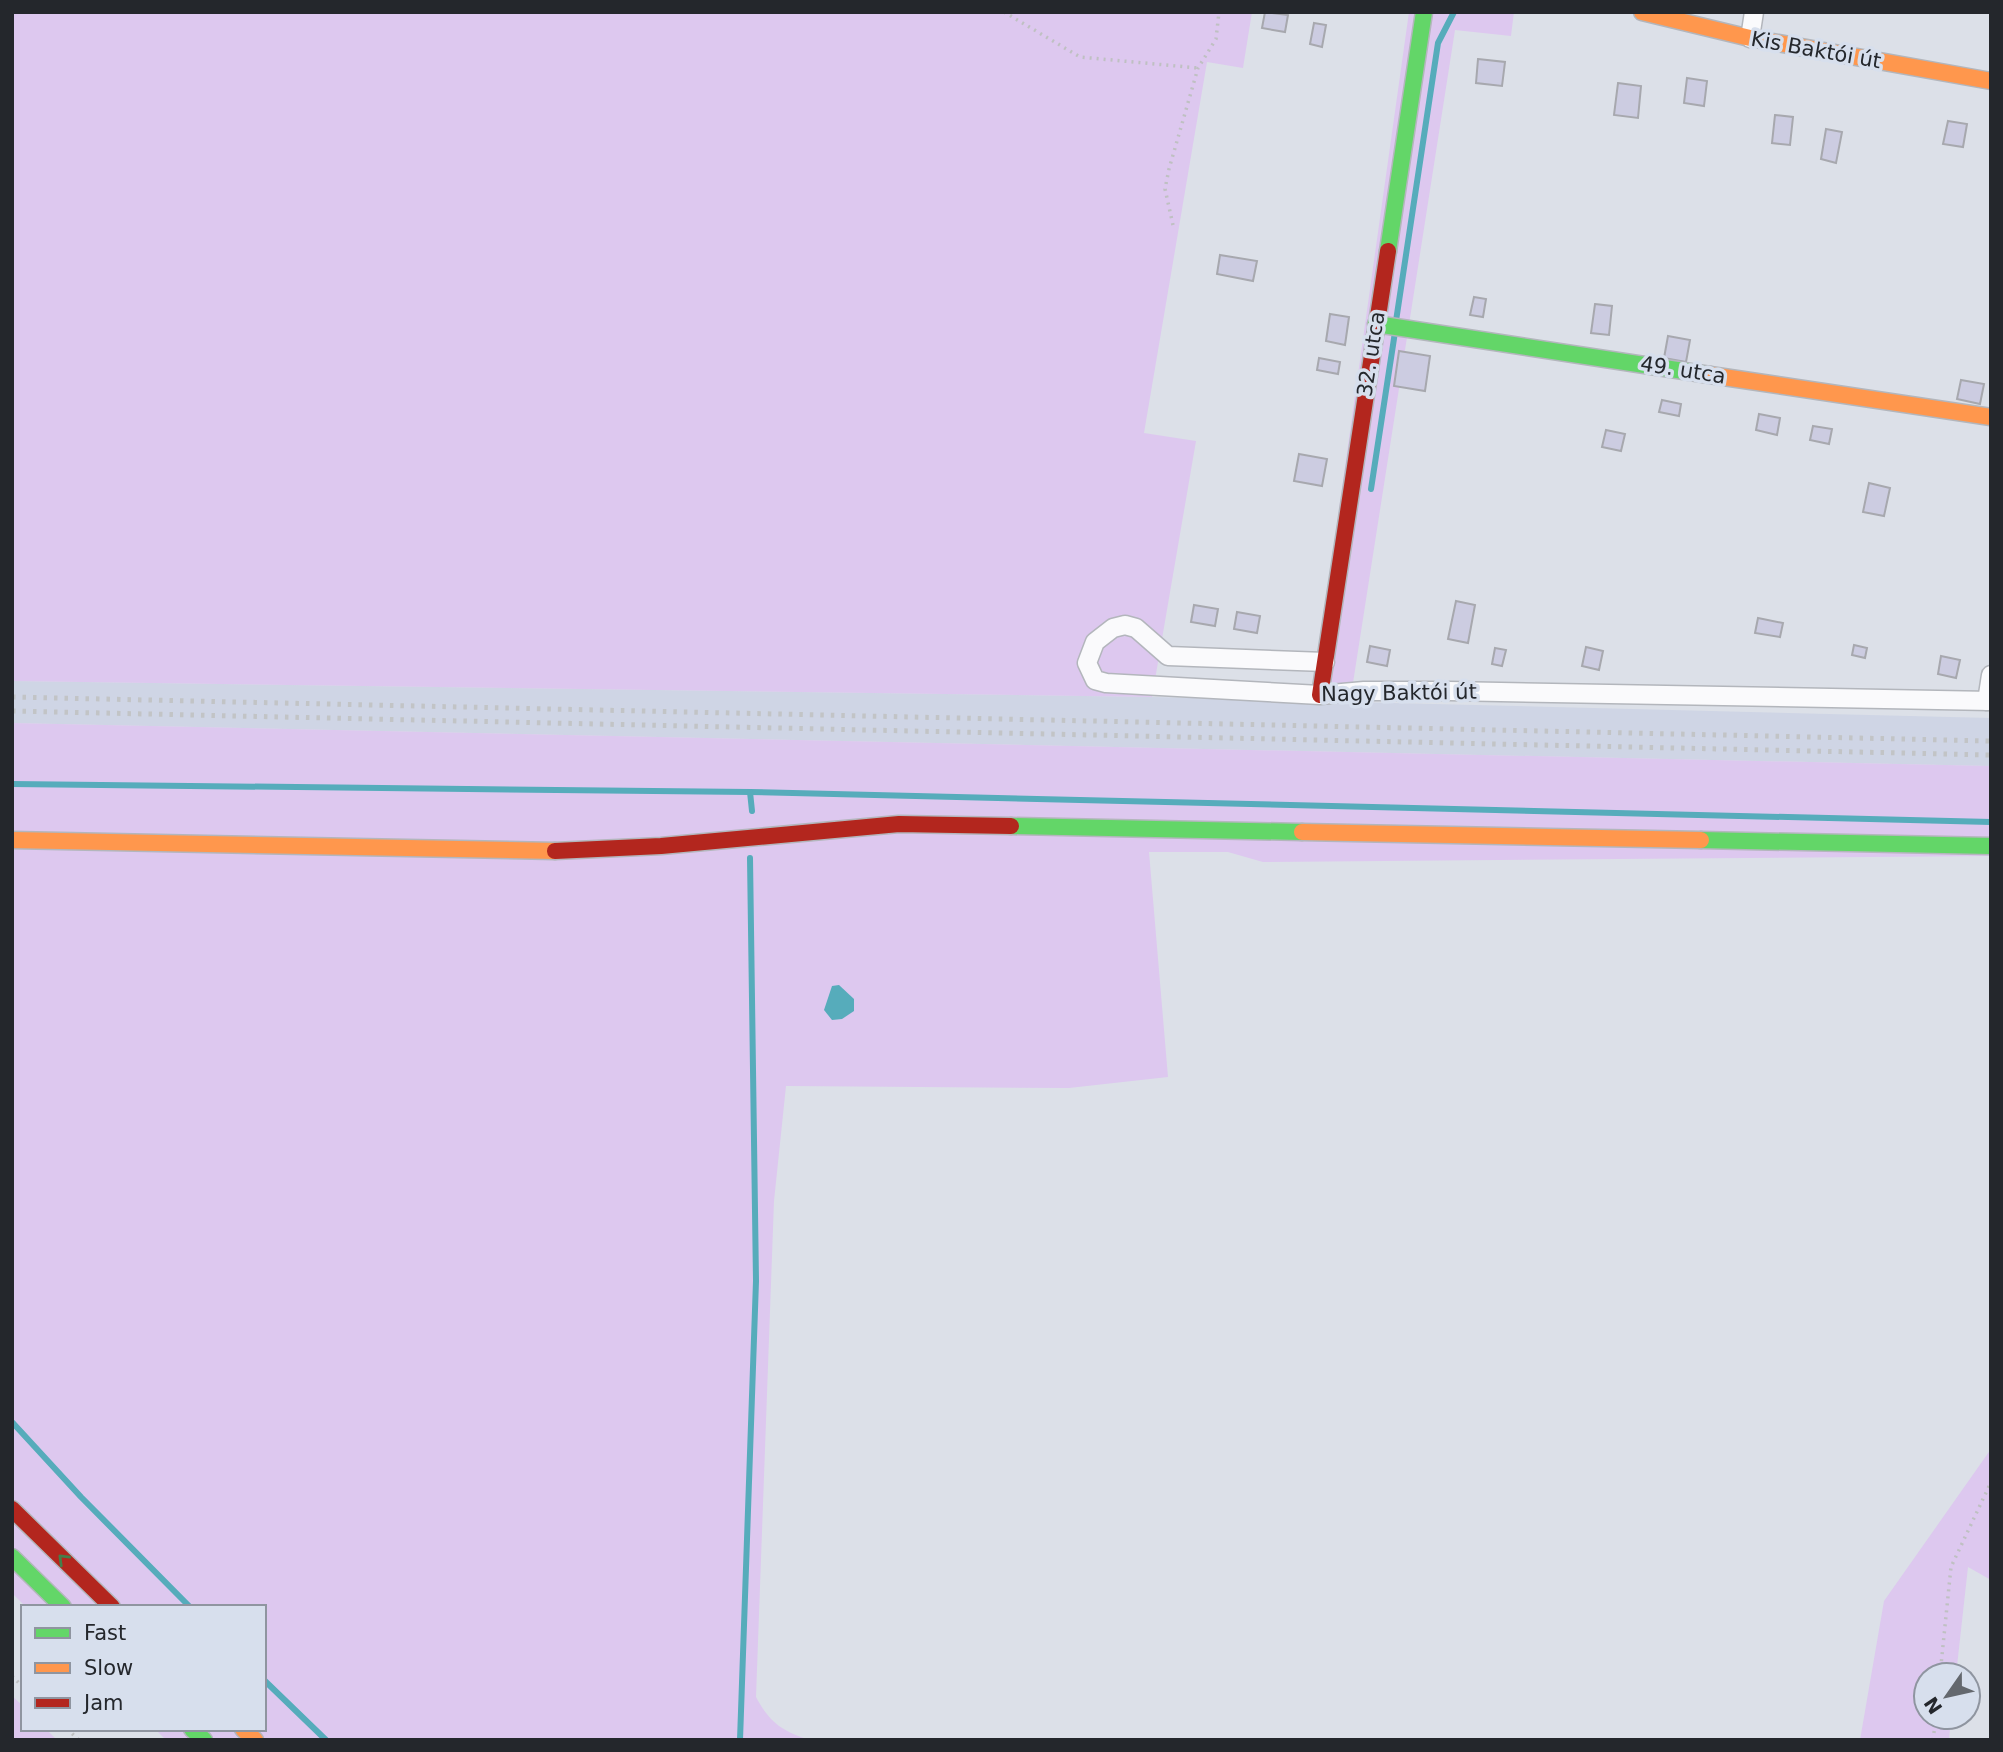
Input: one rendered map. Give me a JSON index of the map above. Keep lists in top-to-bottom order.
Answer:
{
  "streets": {
    "main road": ["Kis Baktói út", "32. utca", "49. utca"],
    "street": ["Nagy Baktói út"]
  },
  "crossings": [
    ["32. utca", "49. utca"],
    ["32. utca", "Nagy Baktói út"]
  ],
  "legend": ["Fast", "Slow", "Jam"],
  "north": "bottom left"
}
